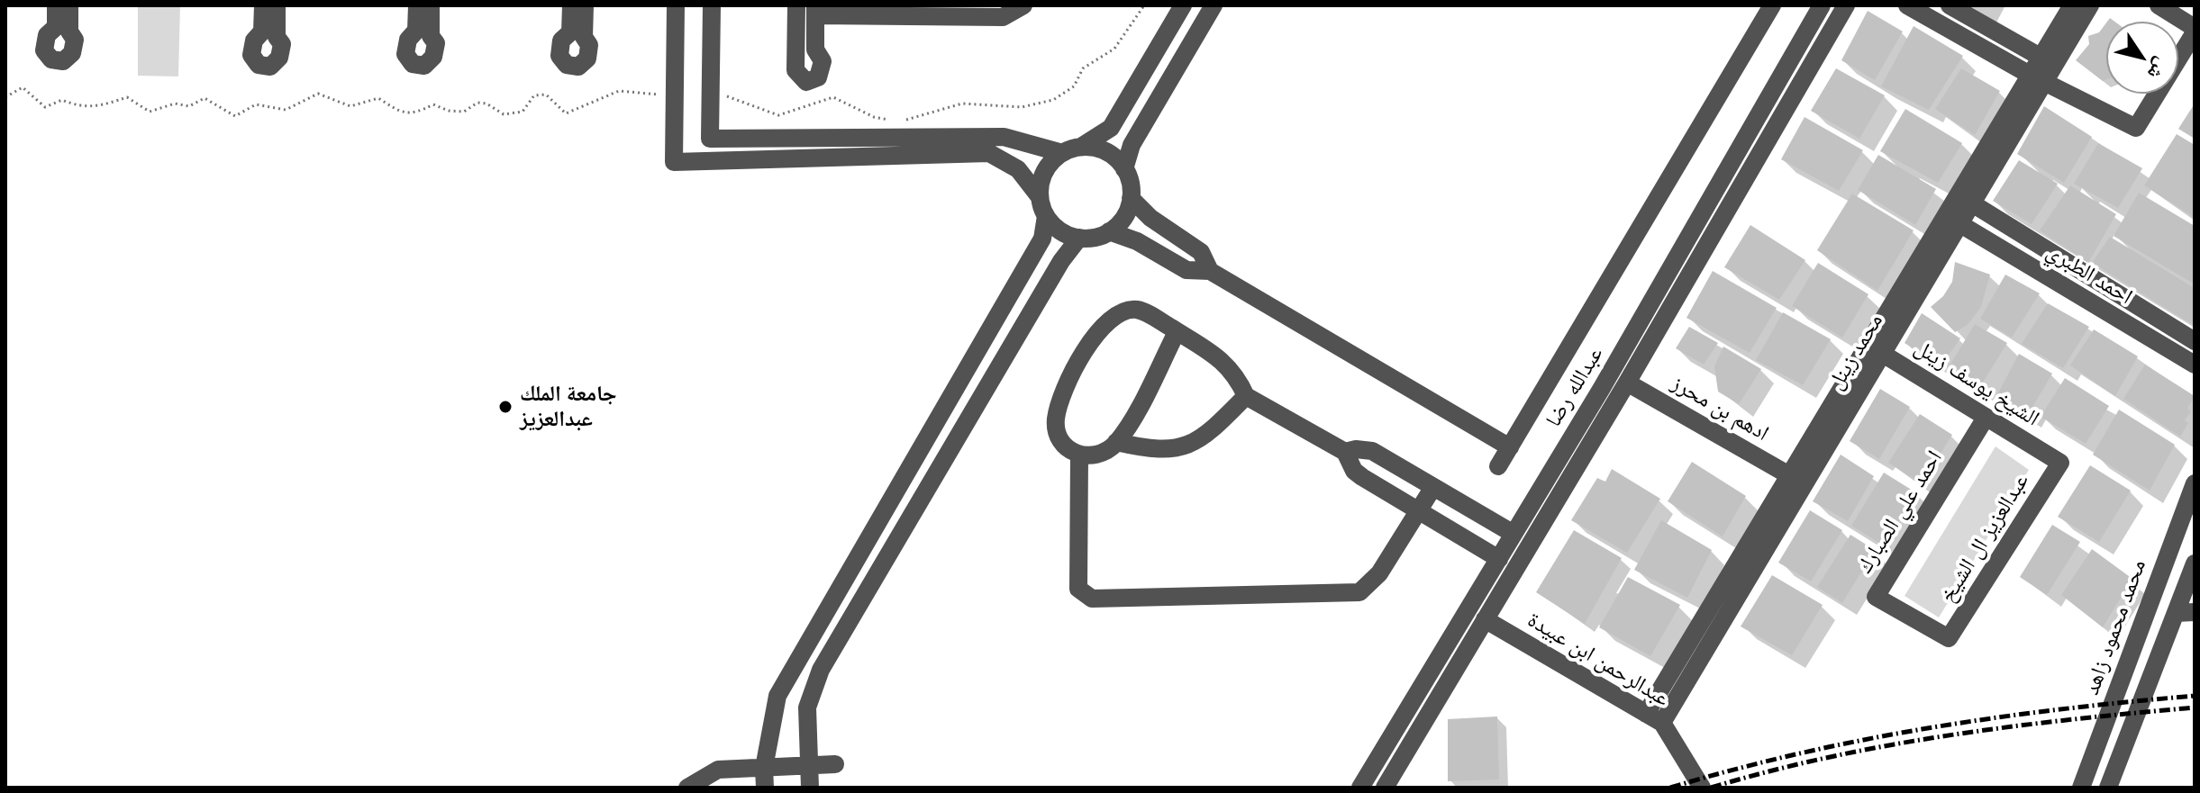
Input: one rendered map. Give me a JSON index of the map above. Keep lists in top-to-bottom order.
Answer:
{
  "streets": {
    "street": [
      "احمد الطبري",
      "محمد زينل",
      "الشيخ يوسف زينل",
      "عبدالله رضا",
      "ادهم بن محرز",
      "احمد علي الصبارك",
      "عبدالعزيز ال الشيخ",
      "محمد محمود زاهد",
      "عبدالرحمن ابن عبيدة"
    ]
  },
  "crossings": [
    ["احمد الطبري", "محمد زينل"],
    ["محمد زينل", "الشيخ يوسف زينل"],
    ["محمد زينل", "ادهم بن محرز"],
    ["محمد زينل", "عبدالرحمن ابن عبيدة"],
    ["الشيخ يوسف زينل", "احمد علي الصبارك"],
    ["الشيخ يوسف زينل", "عبدالعزيز ال الشيخ"],
    ["عبدالله رضا", "ادهم بن محرز"],
    ["عبدالله رضا", "عبدالرحمن ابن عبيدة"],
    ["احمد علي الصبارك", "عبدالعزيز ال الشيخ"]
  ],
  "places": ["جامعة الملك عبدالعزيز"],
  "north": "bottom right"
}
